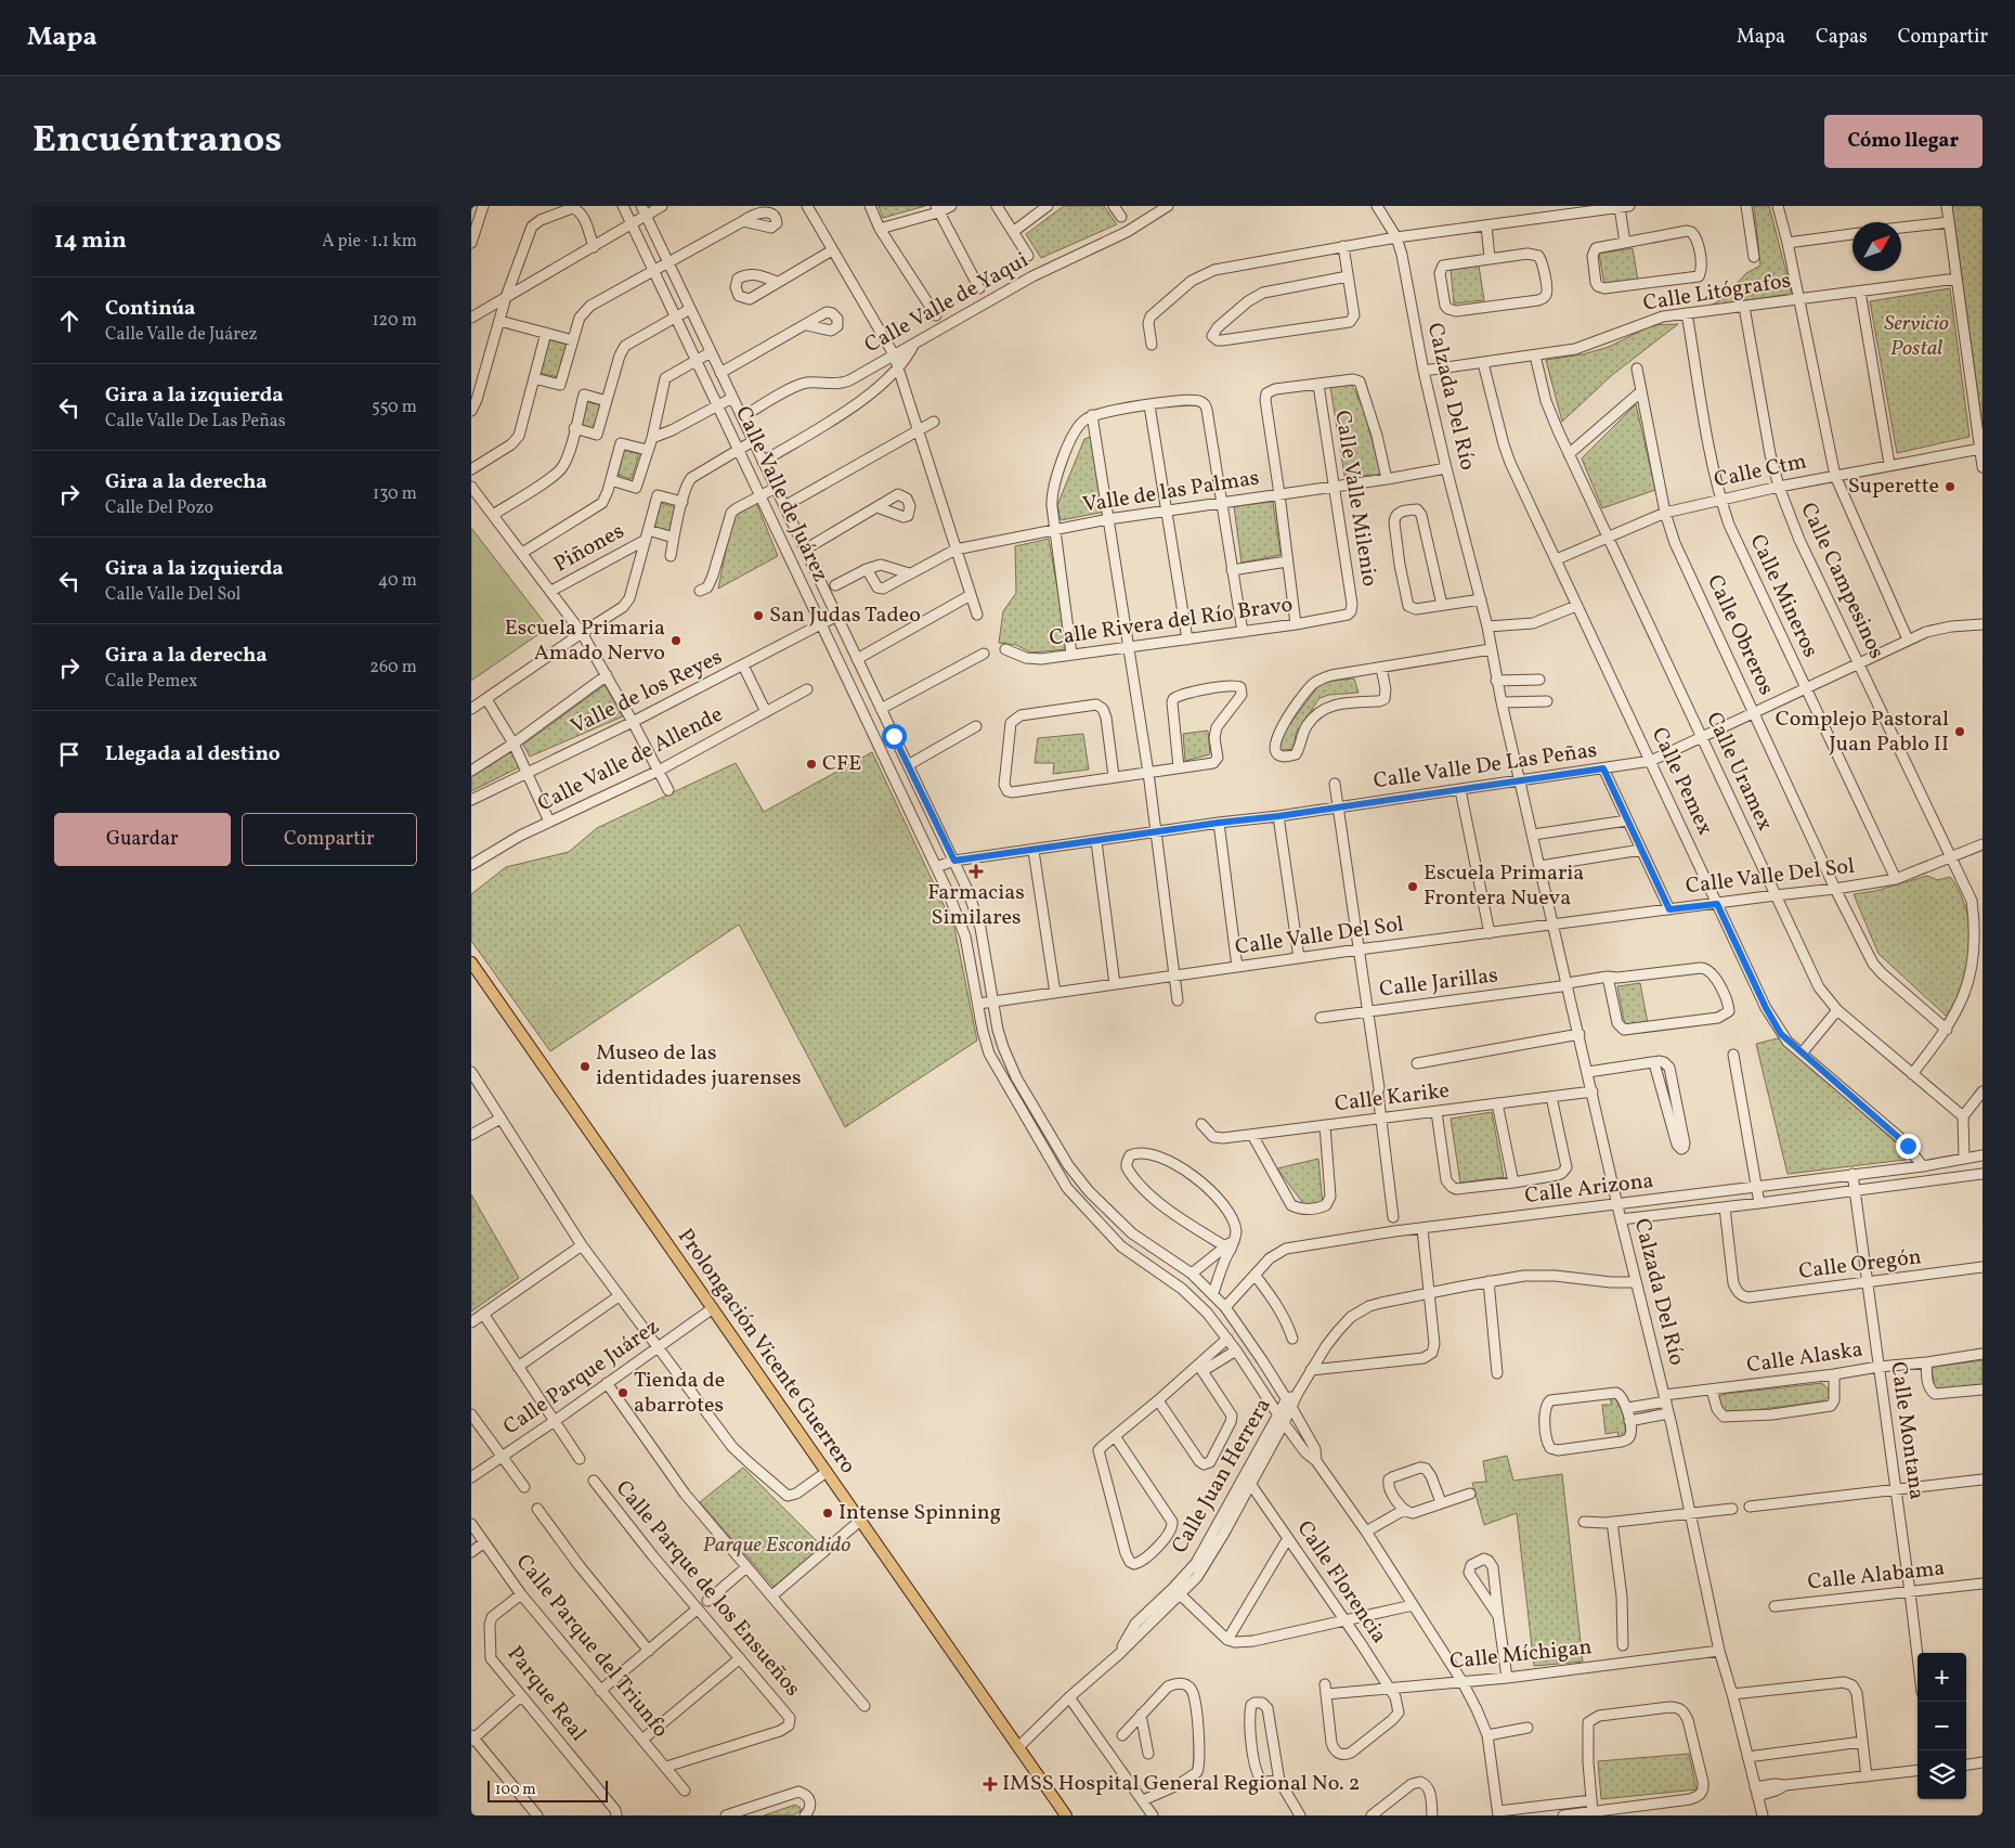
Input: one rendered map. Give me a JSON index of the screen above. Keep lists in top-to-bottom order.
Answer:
{
  "streets": {
    "main road": ["Prolongación Vicente Guerrero"],
    "street": [
      "Calle Litógrafos",
      "Calle Valle de Yaqui",
      "Calzada Del Río",
      "Calle Ctm",
      "Valle de las Palmas",
      "Calle Valle de Juárez",
      "Calle Valle Milenio",
      "Piñones",
      "Calle Campesinos",
      "Calle Mineros",
      "Calle Rivera del Río Bravo",
      "Calle Obreros",
      "Valle de los Reyes",
      "Calle Valle de Allende",
      "Calle Valle De Las Peñas",
      "Calle Uramex",
      "Calle Pemex",
      "Calle Valle Del Sol",
      "Calle Jarillas",
      "Calle Karike",
      "Calle Arizona",
      "Calle Oregón",
      "Calle Alaska",
      "Calle Parque Juárez",
      "Calle Montana",
      "Calle Juan Herrera",
      "Calle Alabama",
      "Calle Florencia",
      "Calle Parque de los Ensueños",
      "Calle Parque del Triunfo",
      "Calle Míchigan",
      "Parque Real"
    ]
  },
  "crossings": [
    ["Calle Litógrafos", "Calzada Del Río"],
    ["Calle Litógrafos", "Calle Campesinos"],
    ["Calle Litógrafos", "Calle Mineros"],
    ["Calle Litógrafos", "Calle Uramex"],
    ["Calle Litógrafos", "Calle Pemex"],
    ["Calle Valle de Yaqui", "Calle Valle de Juárez"],
    ["Calzada Del Río", "Valle de las Palmas"],
    ["Calzada Del Río", "Calle Valle De Las Peñas"],
    ["Calzada Del Río", "Calle Valle Del Sol"],
    ["Calzada Del Río", "Calle Jarillas"],
    ["Calzada Del Río", "Calle Karike"],
    ["Calzada Del Río", "Calle Arizona"],
    ["Calzada Del Río", "Calle Alaska"],
    ["Calzada Del Río", "Calle Juan Herrera"],
    ["Calzada Del Río", "Calle Míchigan"],
    ["Calle Ctm", "Calle Campesinos"],
    ["Calle Ctm", "Calle Mineros"],
    ["Calle Ctm", "Calle Obreros"],
    ["Calle Ctm", "Calle Uramex"],
    ["Calle Ctm", "Calle Pemex"],
    ["Valle de las Palmas", "Calle Valle Milenio"],
    ["Calle Valle de Juárez", "Valle de los Reyes"],
    ["Calle Valle de Juárez", "Calle Valle De Las Peñas"],
    ["Calle Valle de Juárez", "Calle Valle Del Sol"],
    ["Calle Valle de Juárez", "Calle Arizona"],
    ["Calle Valle de Juárez", "Calle Juan Herrera"],
    ["Calle Valle Milenio", "Calle Rivera del Río Bravo"],
    ["Calle Campesinos", "Calle Obreros"],
    ["Calle Campesinos", "Calle Valle De Las Peñas"],
    ["Calle Campesinos", "Calle Uramex"],
    ["Calle Campesinos", "Calle Valle Del Sol"],
    ["Calle Mineros", "Calle Valle De Las Peñas"],
    ["Calle Mineros", "Calle Valle Del Sol"],
    ["Calle Obreros", "Calle Valle De Las Peñas"],
    ["Calle Obreros", "Calle Valle Del Sol"],
    ["Calle Valle De Las Peñas", "Calle Uramex"],
    ["Calle Valle De Las Peñas", "Calle Pemex"],
    ["Calle Uramex", "Calle Valle Del Sol"],
    ["Calle Pemex", "Calle Valle Del Sol"],
    ["Calle Pemex", "Calle Arizona"],
    ["Calle Arizona", "Calle Oregón"],
    ["Calle Arizona", "Calle Montana"],
    ["Calle Oregón", "Calle Montana"],
    ["Prolongación Vicente Guerrero", "Calle Parque Juárez"],
    ["Prolongación Vicente Guerrero", "Calle Juan Herrera"],
    ["Calle Alaska", "Calle Montana"],
    ["Calle Montana", "Calle Alabama"],
    ["Calle Juan Herrera", "Calle Florencia"],
    ["Calle Florencia", "Calle Míchigan"],
    ["Calle Parque de los Ensueños", "Calle Parque del Triunfo"],
    ["Calle Parque del Triunfo", "Parque Real"]
  ],
  "parks": ["Servicio Postal", "Parque Escondido"],
  "places": {
    "other": [
      "Superette",
      "San Judas Tadeo",
      "Escuela Primaria Amado Nervo",
      "Complejo Pastoral Juan Pablo II",
      "CFE",
      "Escuela Primaria Frontera Nueva",
      "Museo de las identidades juarenses",
      "Tienda de abarrotes",
      "Intense Spinning"
    ],
    "health": ["Farmacias Similares", "IMSS Hospital General Regional No. 2"]
  },
  "scale_bar": "100 m",
  "north": "top right",
  "page": {
    "header": "Mapa",
    "nav": ["Mapa", "Capas", "Compartir"],
    "title": "Encuéntranos",
    "buttons": [
      "Cómo llegar",
      ["Guardar", "Compartir"]
    ],
    "heading": ["14 min", "A pie · 1.1 km"],
    "list": [
      ["Continúa", "Calle Valle de Juárez", "120 m"],
      ["Gira a la izquierda", "Calle Valle De Las Peñas", "550 m"],
      ["Gira a la derecha", "Calle Del Pozo", "130 m"],
      ["Gira a la izquierda", "Calle Valle Del Sol", "40 m"],
      ["Gira a la derecha", "Calle Pemex", "260 m"],
      "Llegada al destino"
    ],
    "map_buttons": ["+", "−"],
    "scale": "100 m"
  }
}
